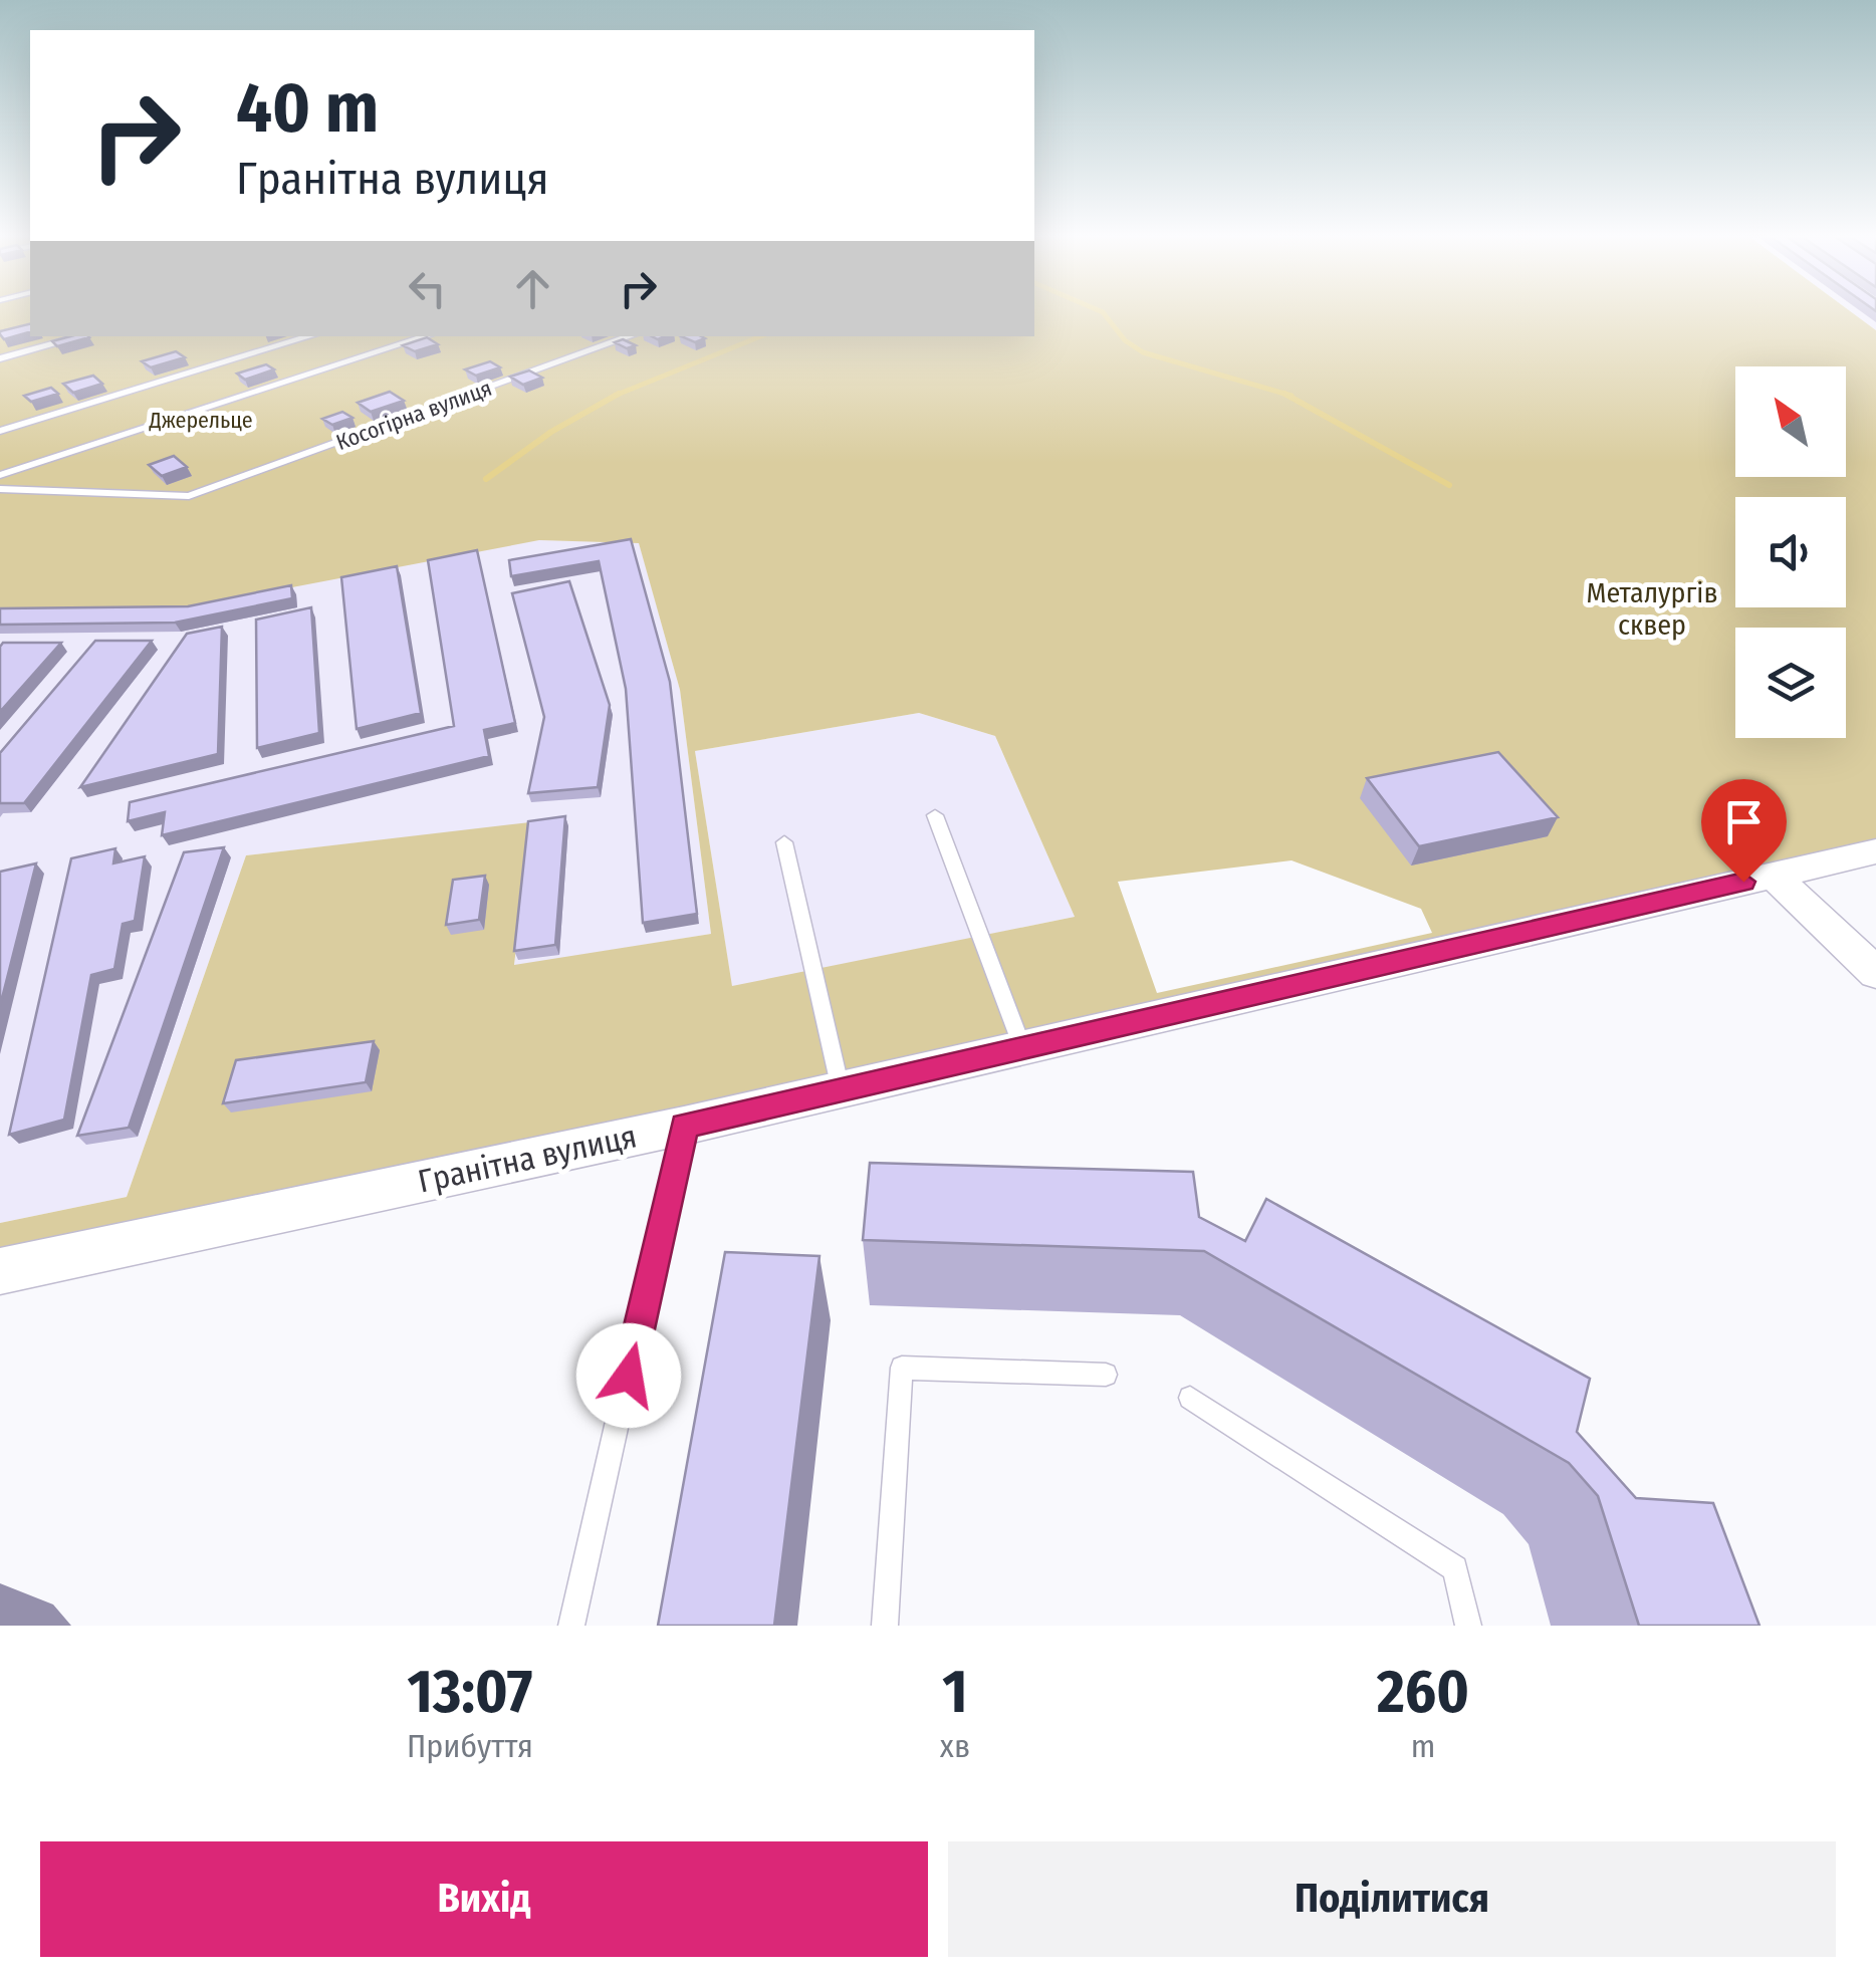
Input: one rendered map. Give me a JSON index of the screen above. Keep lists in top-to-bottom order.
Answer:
{
  "streets": {
    "street": ["Гранітна вулиця"],
    "lane": ["Косогірна вулиця"]
  },
  "parks": ["Джерельце", "Металургів сквер"],
  "north": "top left",
  "page": {
    "turn": ["40 m", "Гранітна вулиця"],
    "eta": [
      "13:07",
      "Прибуття",
      "1",
      "хв",
      "260",
      "m"
    ],
    "buttons": ["Вихід", "Поділитися"]
  }
}
